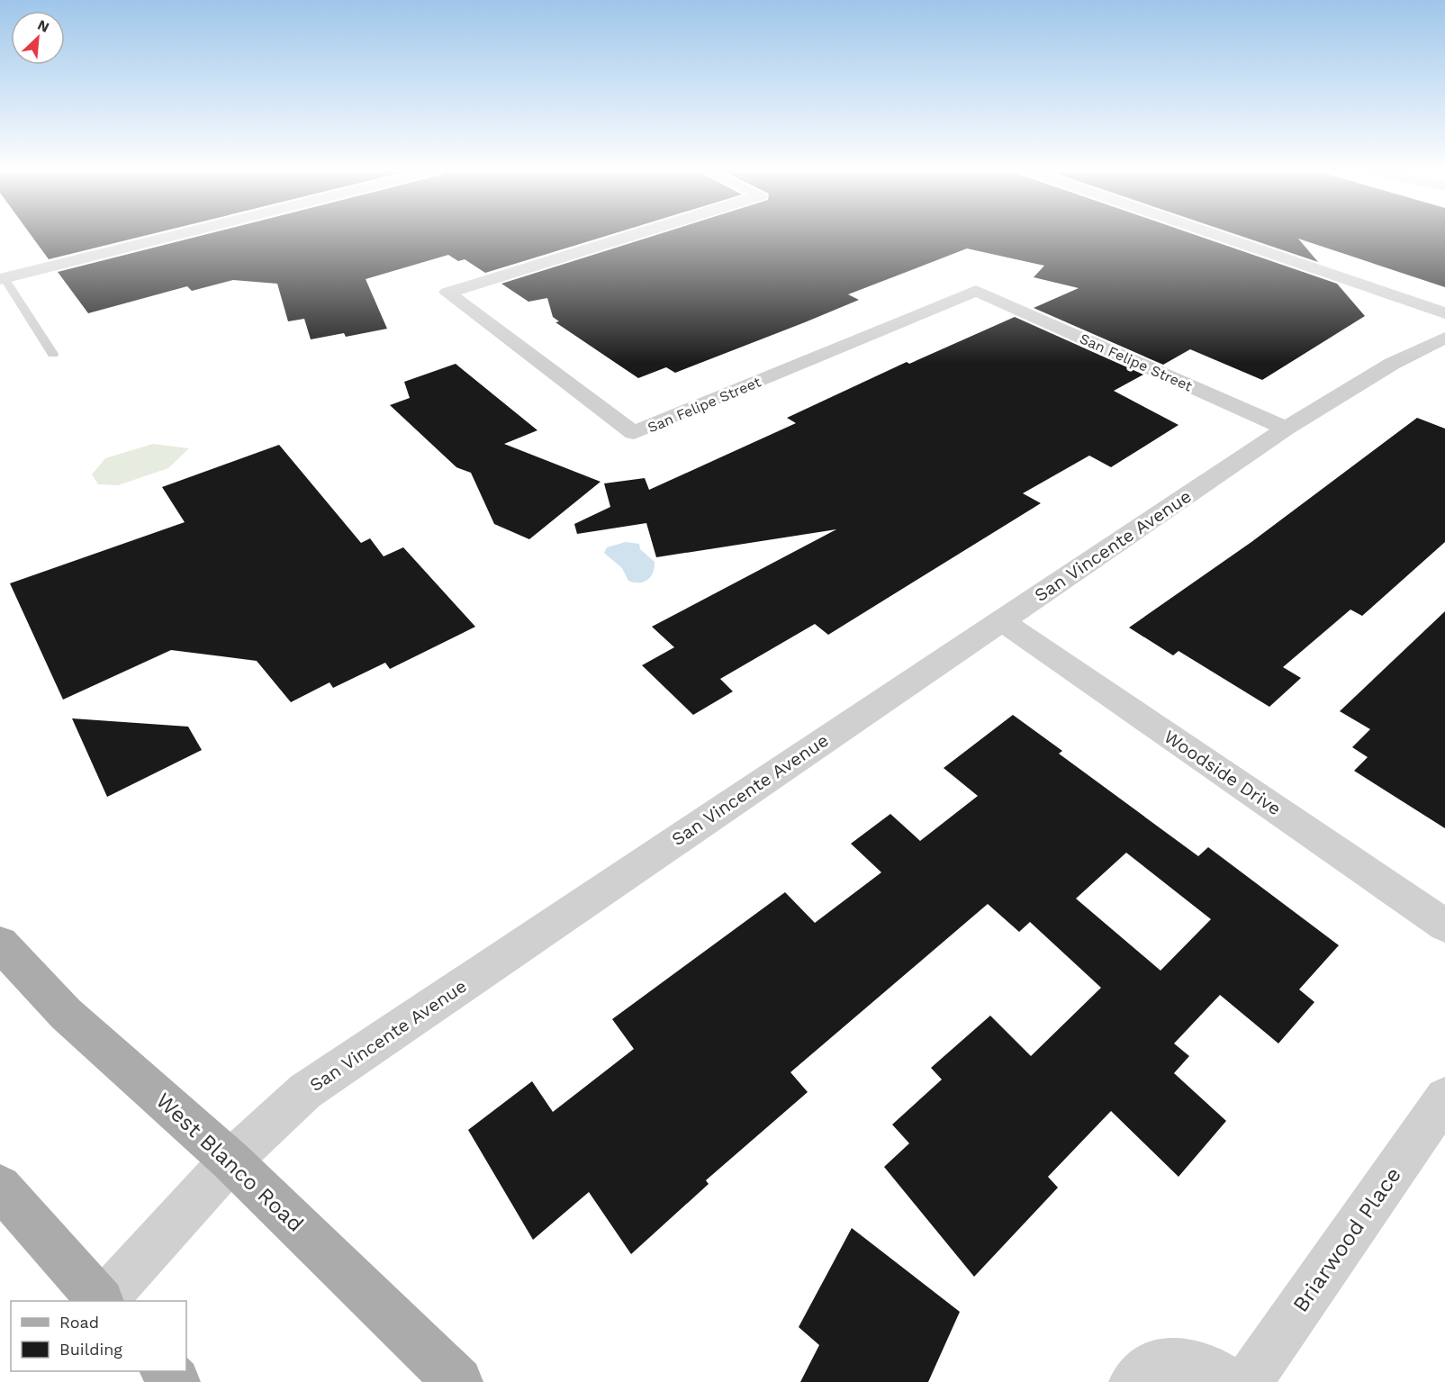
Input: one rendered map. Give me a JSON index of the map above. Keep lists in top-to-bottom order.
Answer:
{
  "streets": {
    "main road": ["West Blanco Road"],
    "street": [
      "San Felipe Street",
      "San Vincente Avenue",
      "Woodside Drive",
      "Briarwood Place"
    ]
  },
  "crossings": [
    ["San Felipe Street", "San Vincente Avenue"],
    ["San Vincente Avenue", "Woodside Drive"],
    ["San Vincente Avenue", "West Blanco Road"]
  ],
  "legend": ["Road", "Building"],
  "north": "top right"
}
